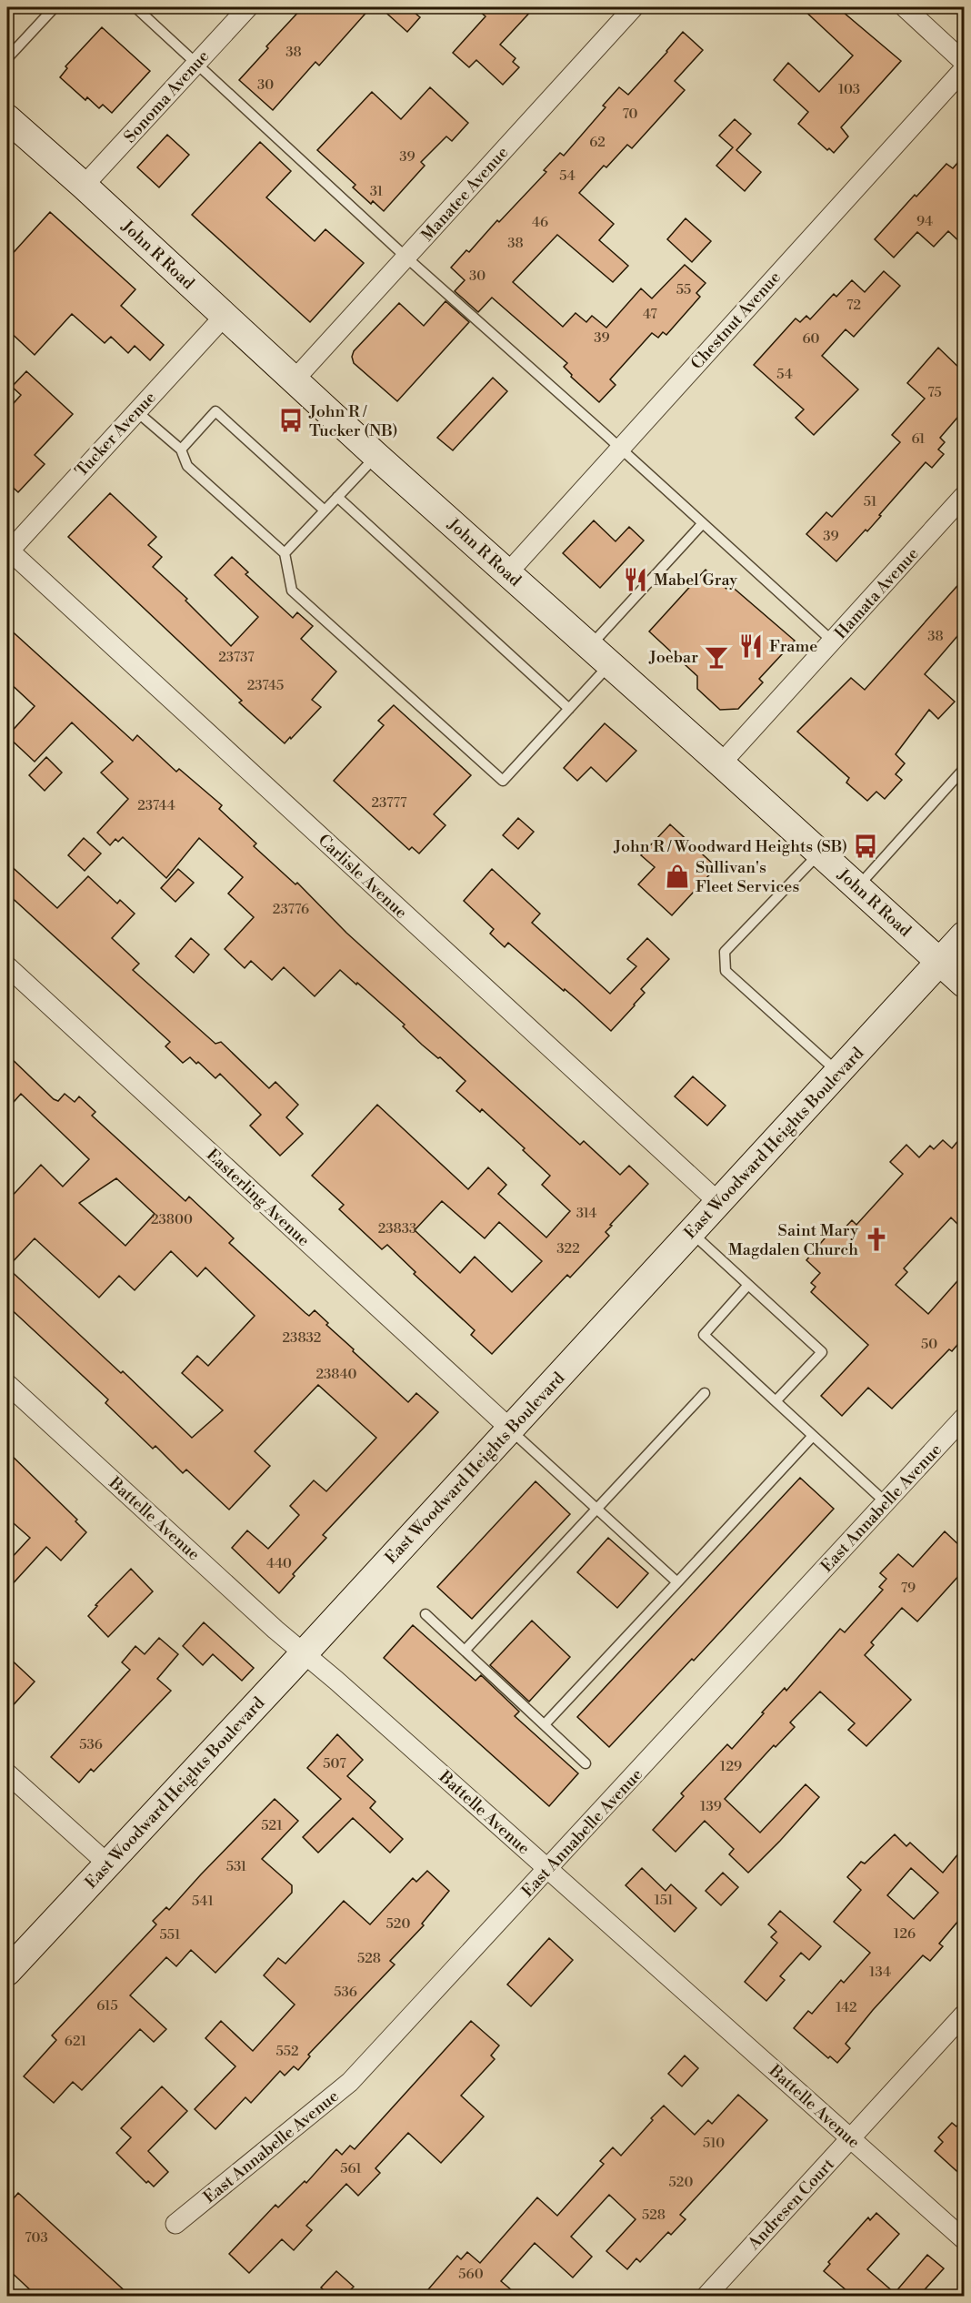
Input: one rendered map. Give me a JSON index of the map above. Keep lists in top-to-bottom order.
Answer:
{
  "streets": {
    "street": [
      "Sonoma Avenue",
      "Manatee Avenue",
      "John R Road",
      "Chestnut Avenue",
      "Tucker Avenue",
      "Hamata Avenue",
      "Carlisle Avenue",
      "East Woodward Heights Boulevard",
      "Easterling Avenue",
      "East Annabelle Avenue",
      "Battelle Avenue",
      "Andresen Court"
    ]
  },
  "crossings": [
    ["Sonoma Avenue", "John R Road"],
    ["Manatee Avenue", "John R Road"],
    ["John R Road", "Chestnut Avenue"],
    ["John R Road", "Tucker Avenue"],
    ["John R Road", "Hamata Avenue"],
    ["John R Road", "East Woodward Heights Boulevard"],
    ["Tucker Avenue", "Carlisle Avenue"],
    ["Carlisle Avenue", "East Woodward Heights Boulevard"],
    ["East Woodward Heights Boulevard", "Easterling Avenue"],
    ["East Woodward Heights Boulevard", "Battelle Avenue"],
    ["East Annabelle Avenue", "Battelle Avenue"],
    ["Battelle Avenue", "Andresen Court"]
  ],
  "places": {
    "bus stop": ["John R / Tucker (NB)", "John R / Woodward Heights (SB)"],
    "restaurant": ["Mabel Gray", "Frame"],
    "bar": ["Joebar"],
    "shop": ["Sullivan's Fleet Services"],
    "church": ["Saint Mary Magdalen Church"]
  },
  "house_numbers": [
    "38",
    "30",
    "103",
    "70",
    "62",
    "39",
    "54",
    "31",
    "94",
    "46",
    "38",
    "30",
    "55",
    "72",
    "47",
    "39",
    "60",
    "54",
    "75",
    "61",
    "51",
    "39",
    "38",
    "23737",
    "23745",
    "23777",
    "23744",
    "23776",
    "314",
    "23800",
    "23833",
    "322",
    "23832",
    "50",
    "23840",
    "440",
    "79",
    "536",
    "507",
    "129",
    "139",
    "521",
    "531",
    "151",
    "541",
    "520",
    "126",
    "551",
    "528",
    "134",
    "536",
    "615",
    "142",
    "621",
    "552",
    "510",
    "561",
    "520",
    "528",
    "703",
    "560"
  ]
}
